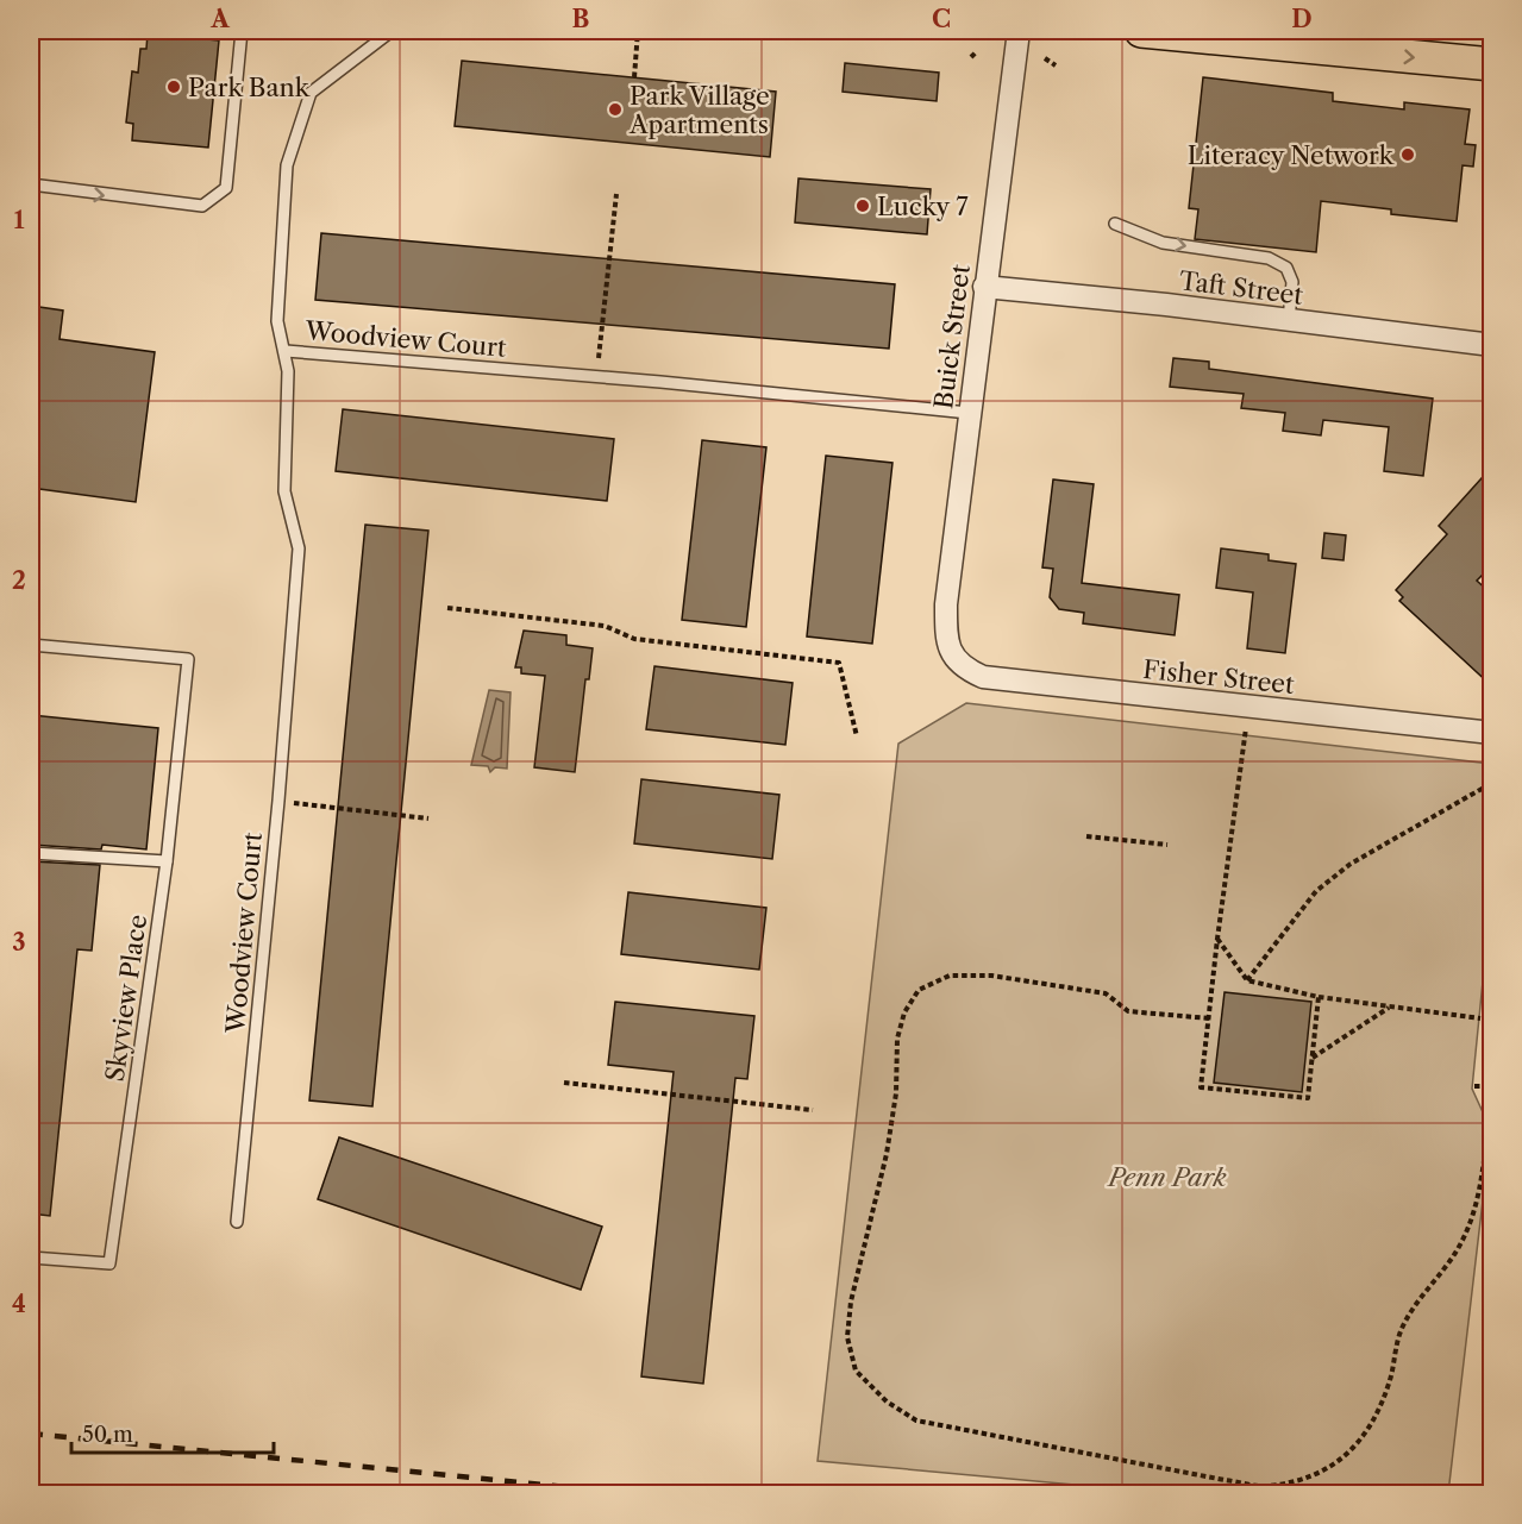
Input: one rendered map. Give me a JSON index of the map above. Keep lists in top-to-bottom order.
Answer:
{
  "streets": {
    "street": ["Taft Street", "Buick Street", "Fisher Street"],
    "lane": ["Woodview Court", "Skyview Place"]
  },
  "crossings": [
    ["Taft Street", "Buick Street"],
    ["Buick Street", "Woodview Court"],
    ["Buick Street", "Fisher Street"]
  ],
  "parks": ["Penn Park"],
  "places": [
    "Park Bank",
    "Park Village Apartments",
    "Literacy Network",
    "Lucky 7"
  ],
  "scale_bar": "50 m",
  "grid": {
    "columns": [
      "A",
      "B",
      "C",
      "D"
    ],
    "rows": [
      "1",
      "2",
      "3",
      "4"
    ]
  }
}
